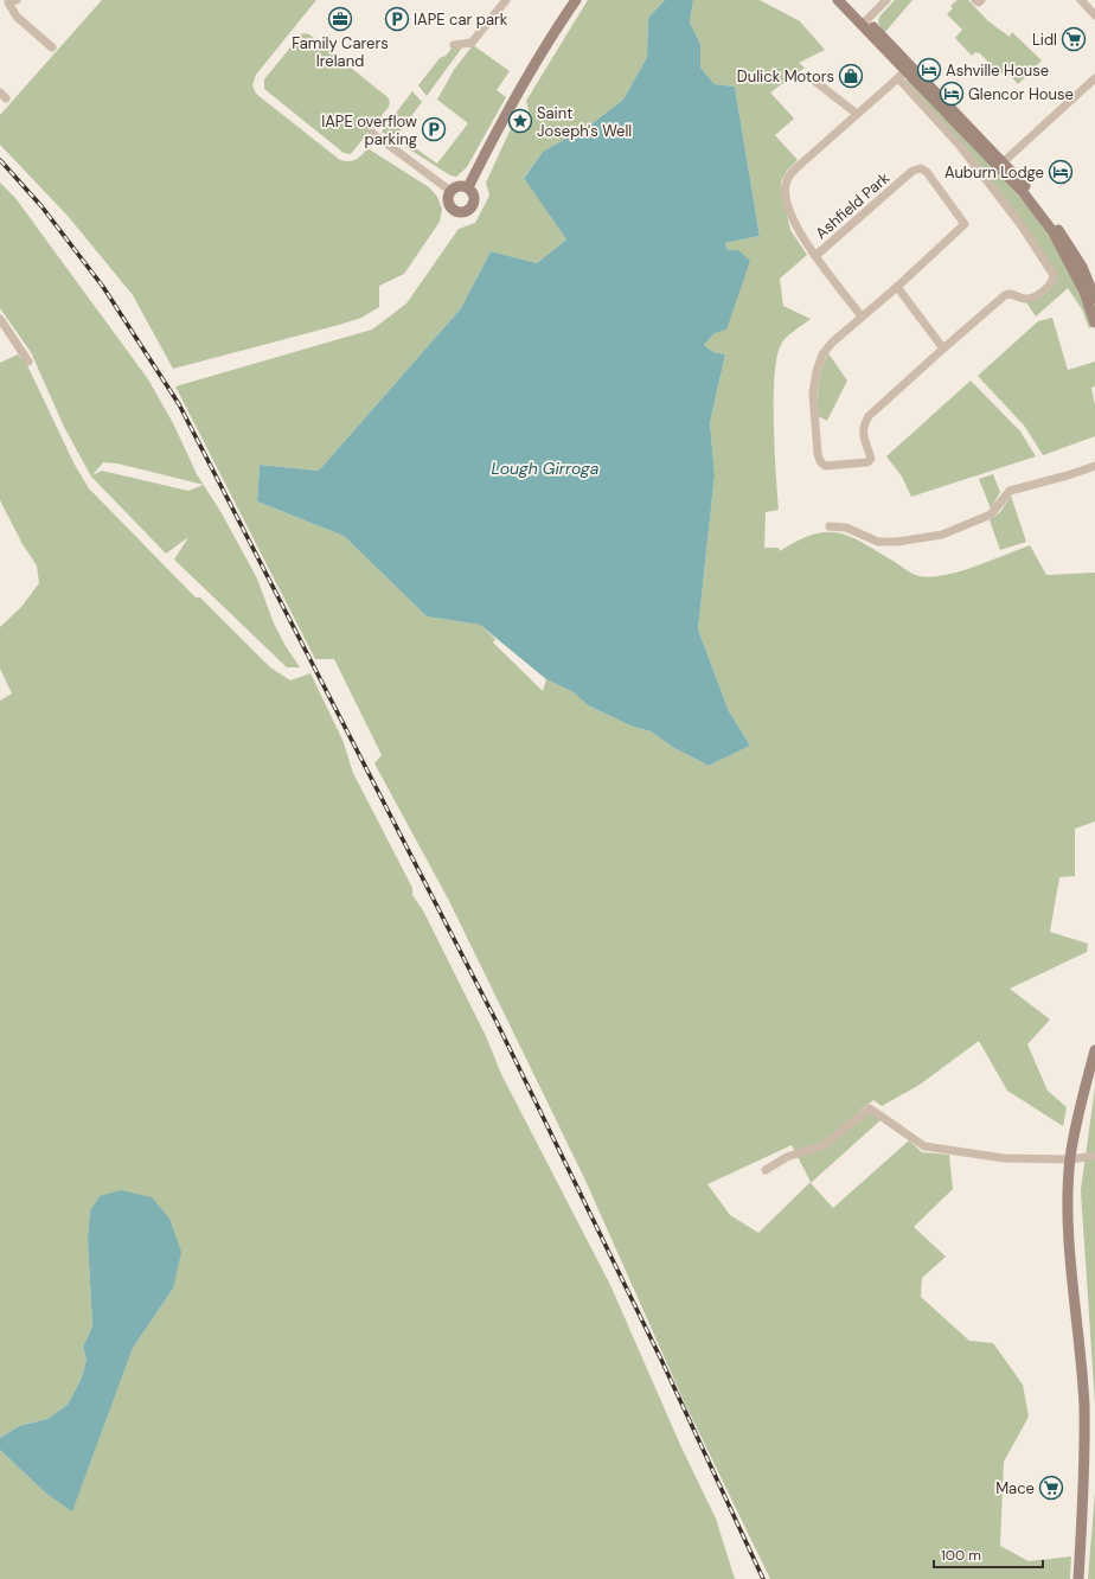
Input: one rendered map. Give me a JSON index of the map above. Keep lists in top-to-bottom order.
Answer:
{
  "streets": {
    "street": ["Ashfield Park"]
  },
  "water": ["Lough Girroga"],
  "places": {
    "office": ["Family Carers Ireland"],
    "parking": ["IAPE car park", "IAPE overflow parking"],
    "supermarket": ["Lidl", "Mace"],
    "hotel": ["Ashville House", "Glencor House", "Auburn Lodge"],
    "shop": ["Dulick Motors"],
    "place": ["Saint Joseph's Well"]
  },
  "scale_bar": "100 m"
}
